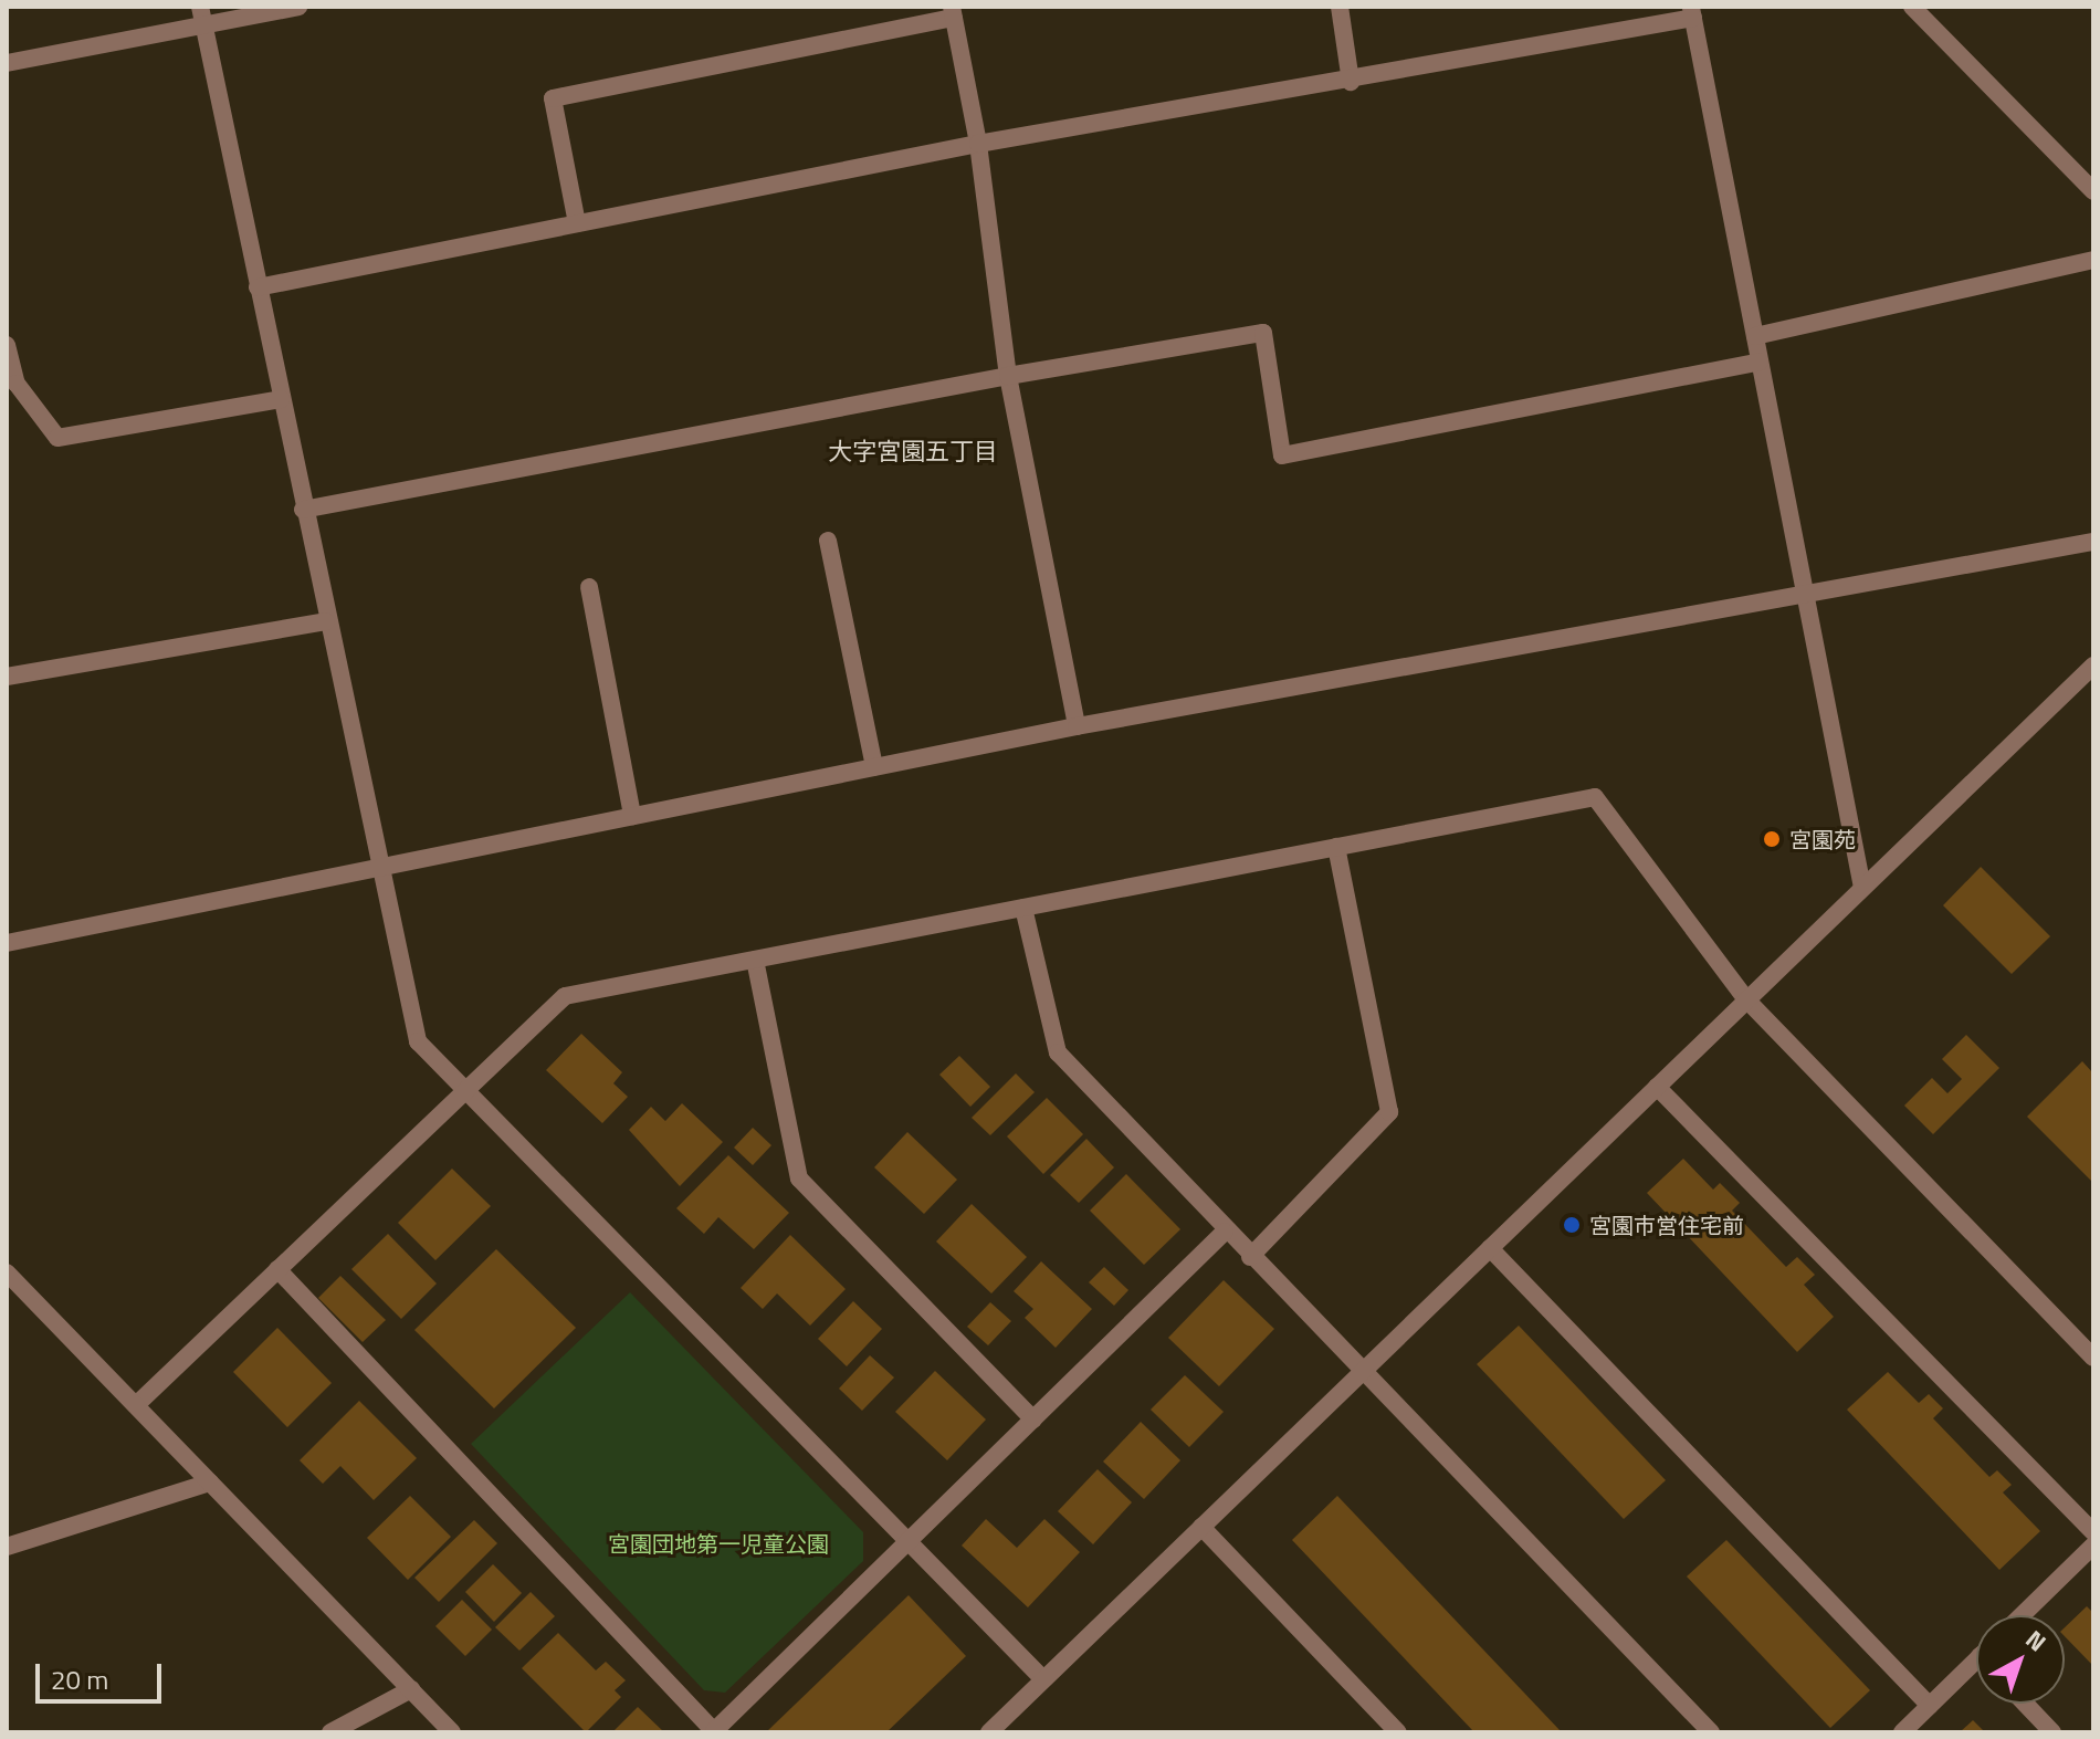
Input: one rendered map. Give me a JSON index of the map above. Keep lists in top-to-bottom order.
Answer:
{
  "districts": ["大字宮園五丁目"],
  "parks": ["宮園団地第一児童公園"],
  "places": ["宮園苑", "宮園市営住宅前"],
  "scale_bar": "20 m",
  "north": "top right"
}
